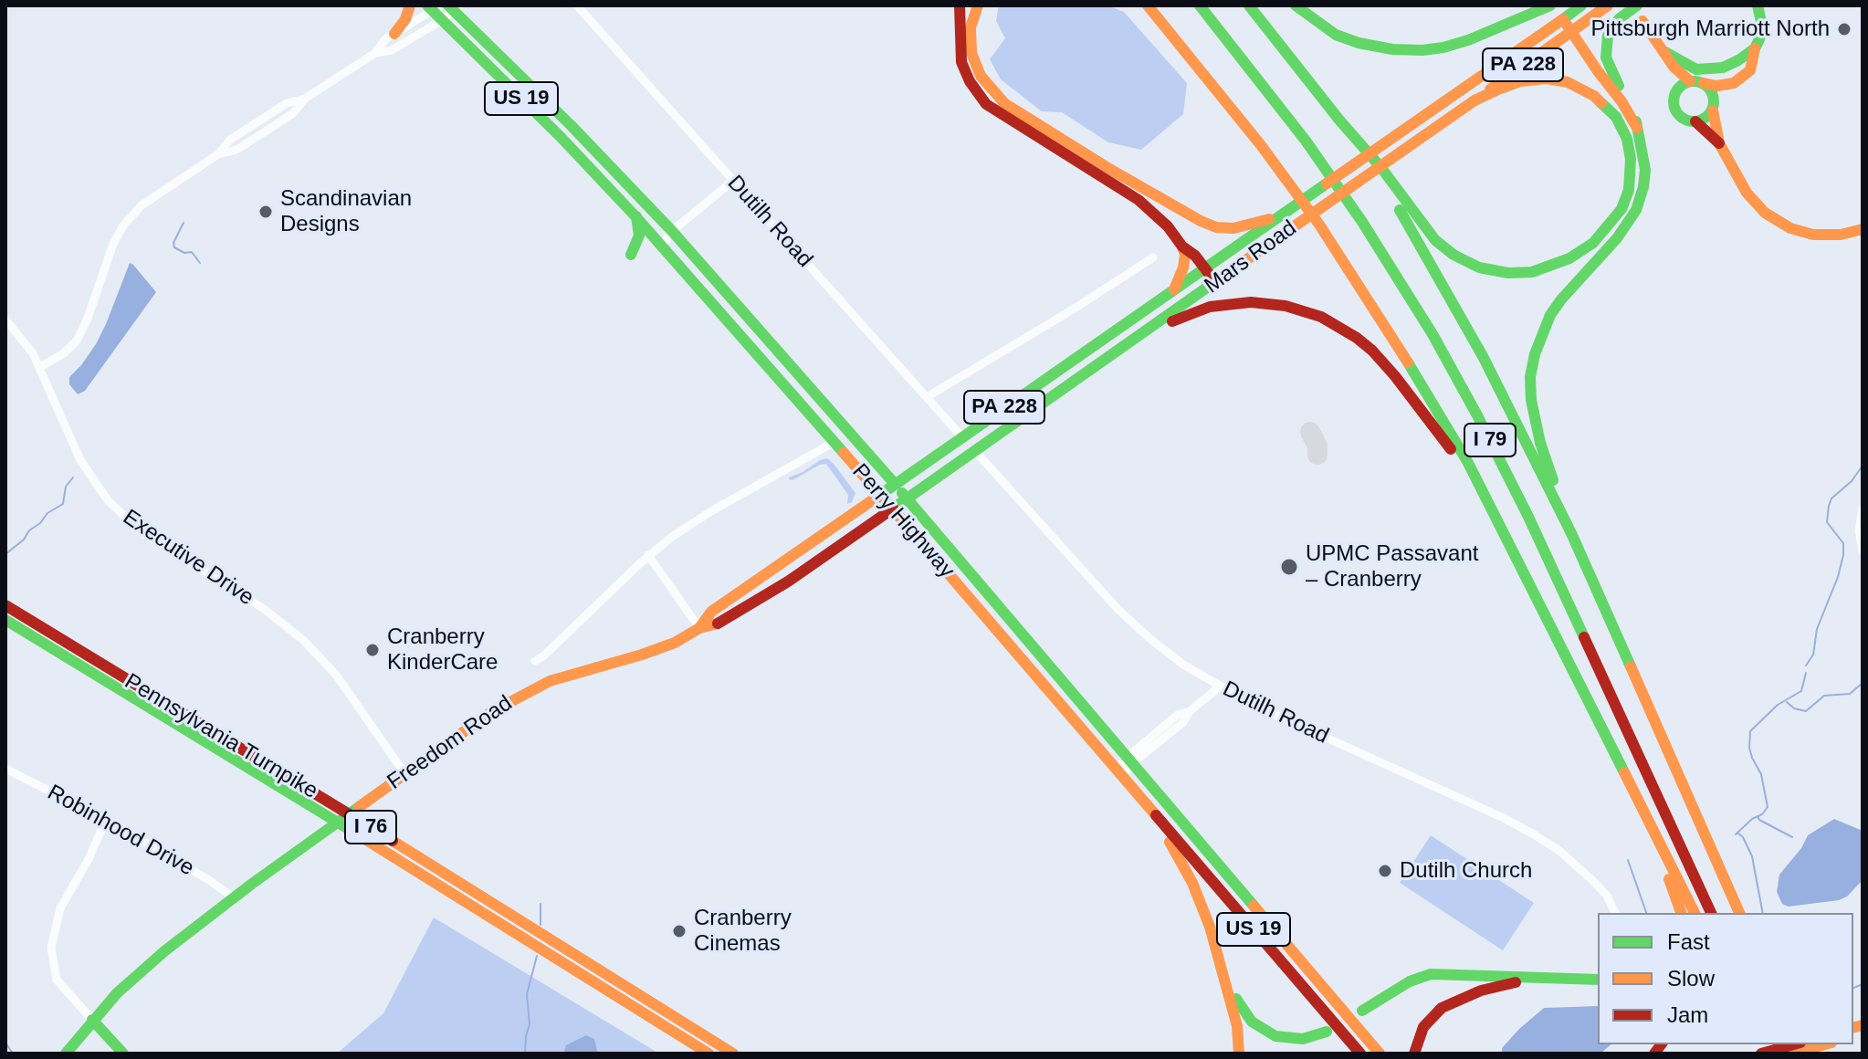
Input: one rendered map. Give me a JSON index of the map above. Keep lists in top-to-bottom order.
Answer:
{
  "streets": {
    "main road": [
      "PA 228",
      "US 19",
      "Mars Road",
      "I 79",
      "Perry Highway",
      "Pennsylvania Turnpike",
      "Freedom Road",
      "I 76"
    ],
    "street": ["Dutilh Road", "Executive Drive", "Robinhood Drive"]
  },
  "crossings": [
    ["Dutilh Road", "Mars Road"],
    ["Mars Road", "Perry Highway"],
    ["Mars Road", "Freedom Road"],
    ["Perry Highway", "Freedom Road"],
    ["Executive Drive", "Freedom Road"],
    ["Freedom Road", "Robinhood Drive"]
  ],
  "places": [
    "Pittsburgh Marriott North",
    "Scandinavian Designs",
    "UPMC Passavant – Cranberry",
    "Cranberry KinderCare",
    "Dutilh Church",
    "Cranberry Cinemas"
  ],
  "legend": ["Fast", "Slow", "Jam"]
}
